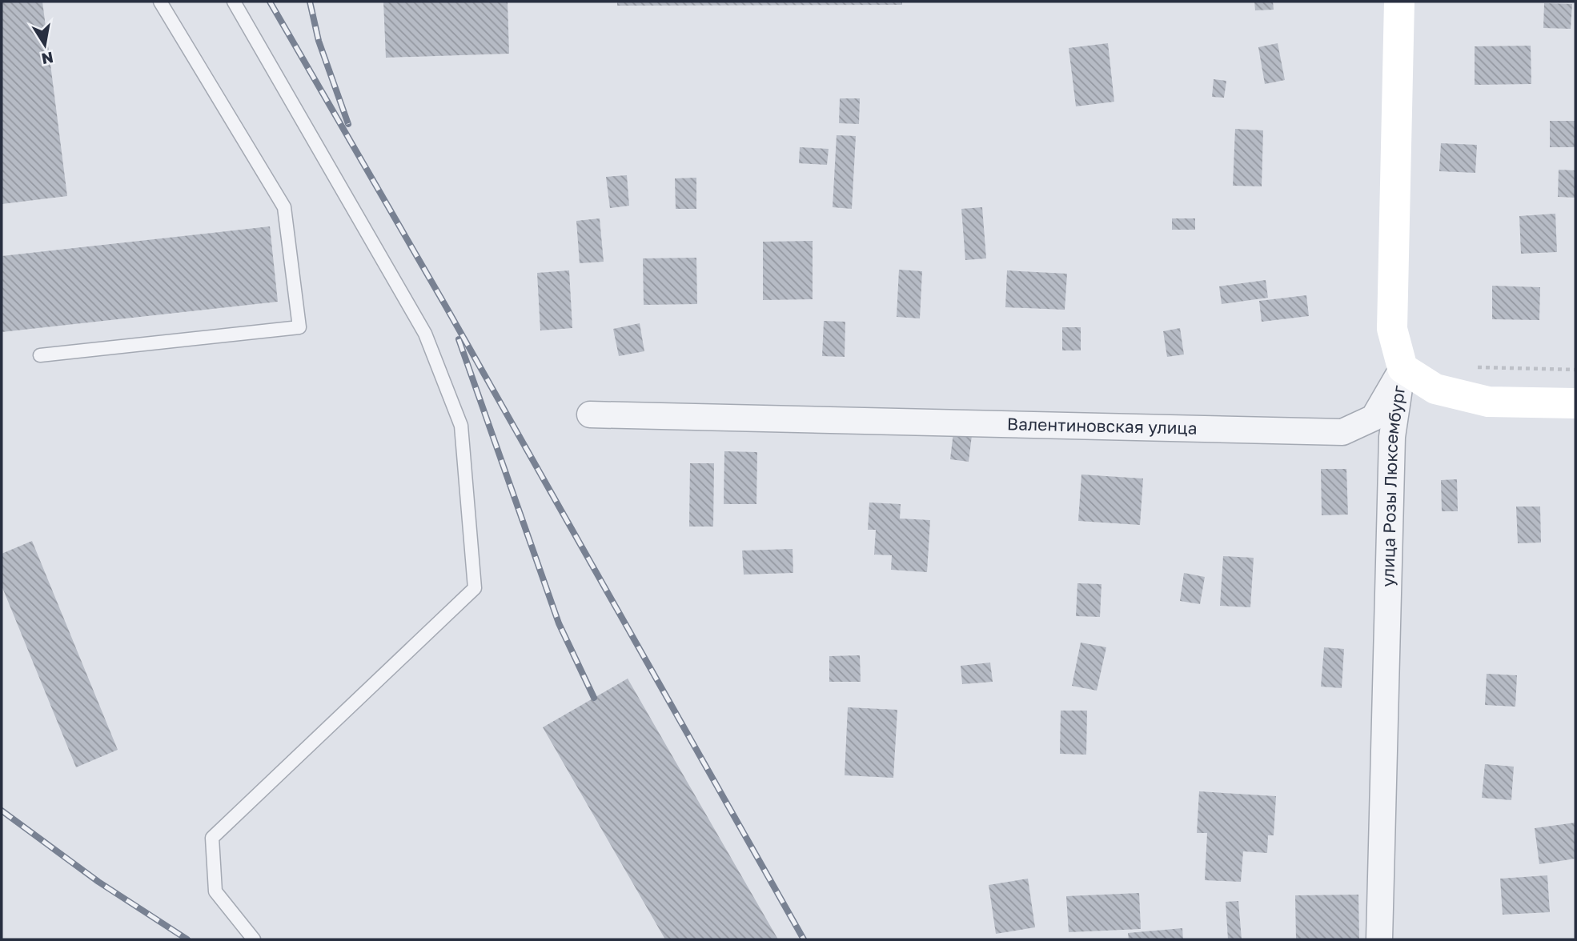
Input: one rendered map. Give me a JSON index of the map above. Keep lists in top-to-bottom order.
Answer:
{
  "streets": {
    "main road": ["улица Розы Люксембург"],
    "street": ["Валентиновская улица"]
  },
  "crossings": [
    ["Валентиновская улица", "улица Розы Люксембург"]
  ],
  "north": "bottom"
}
